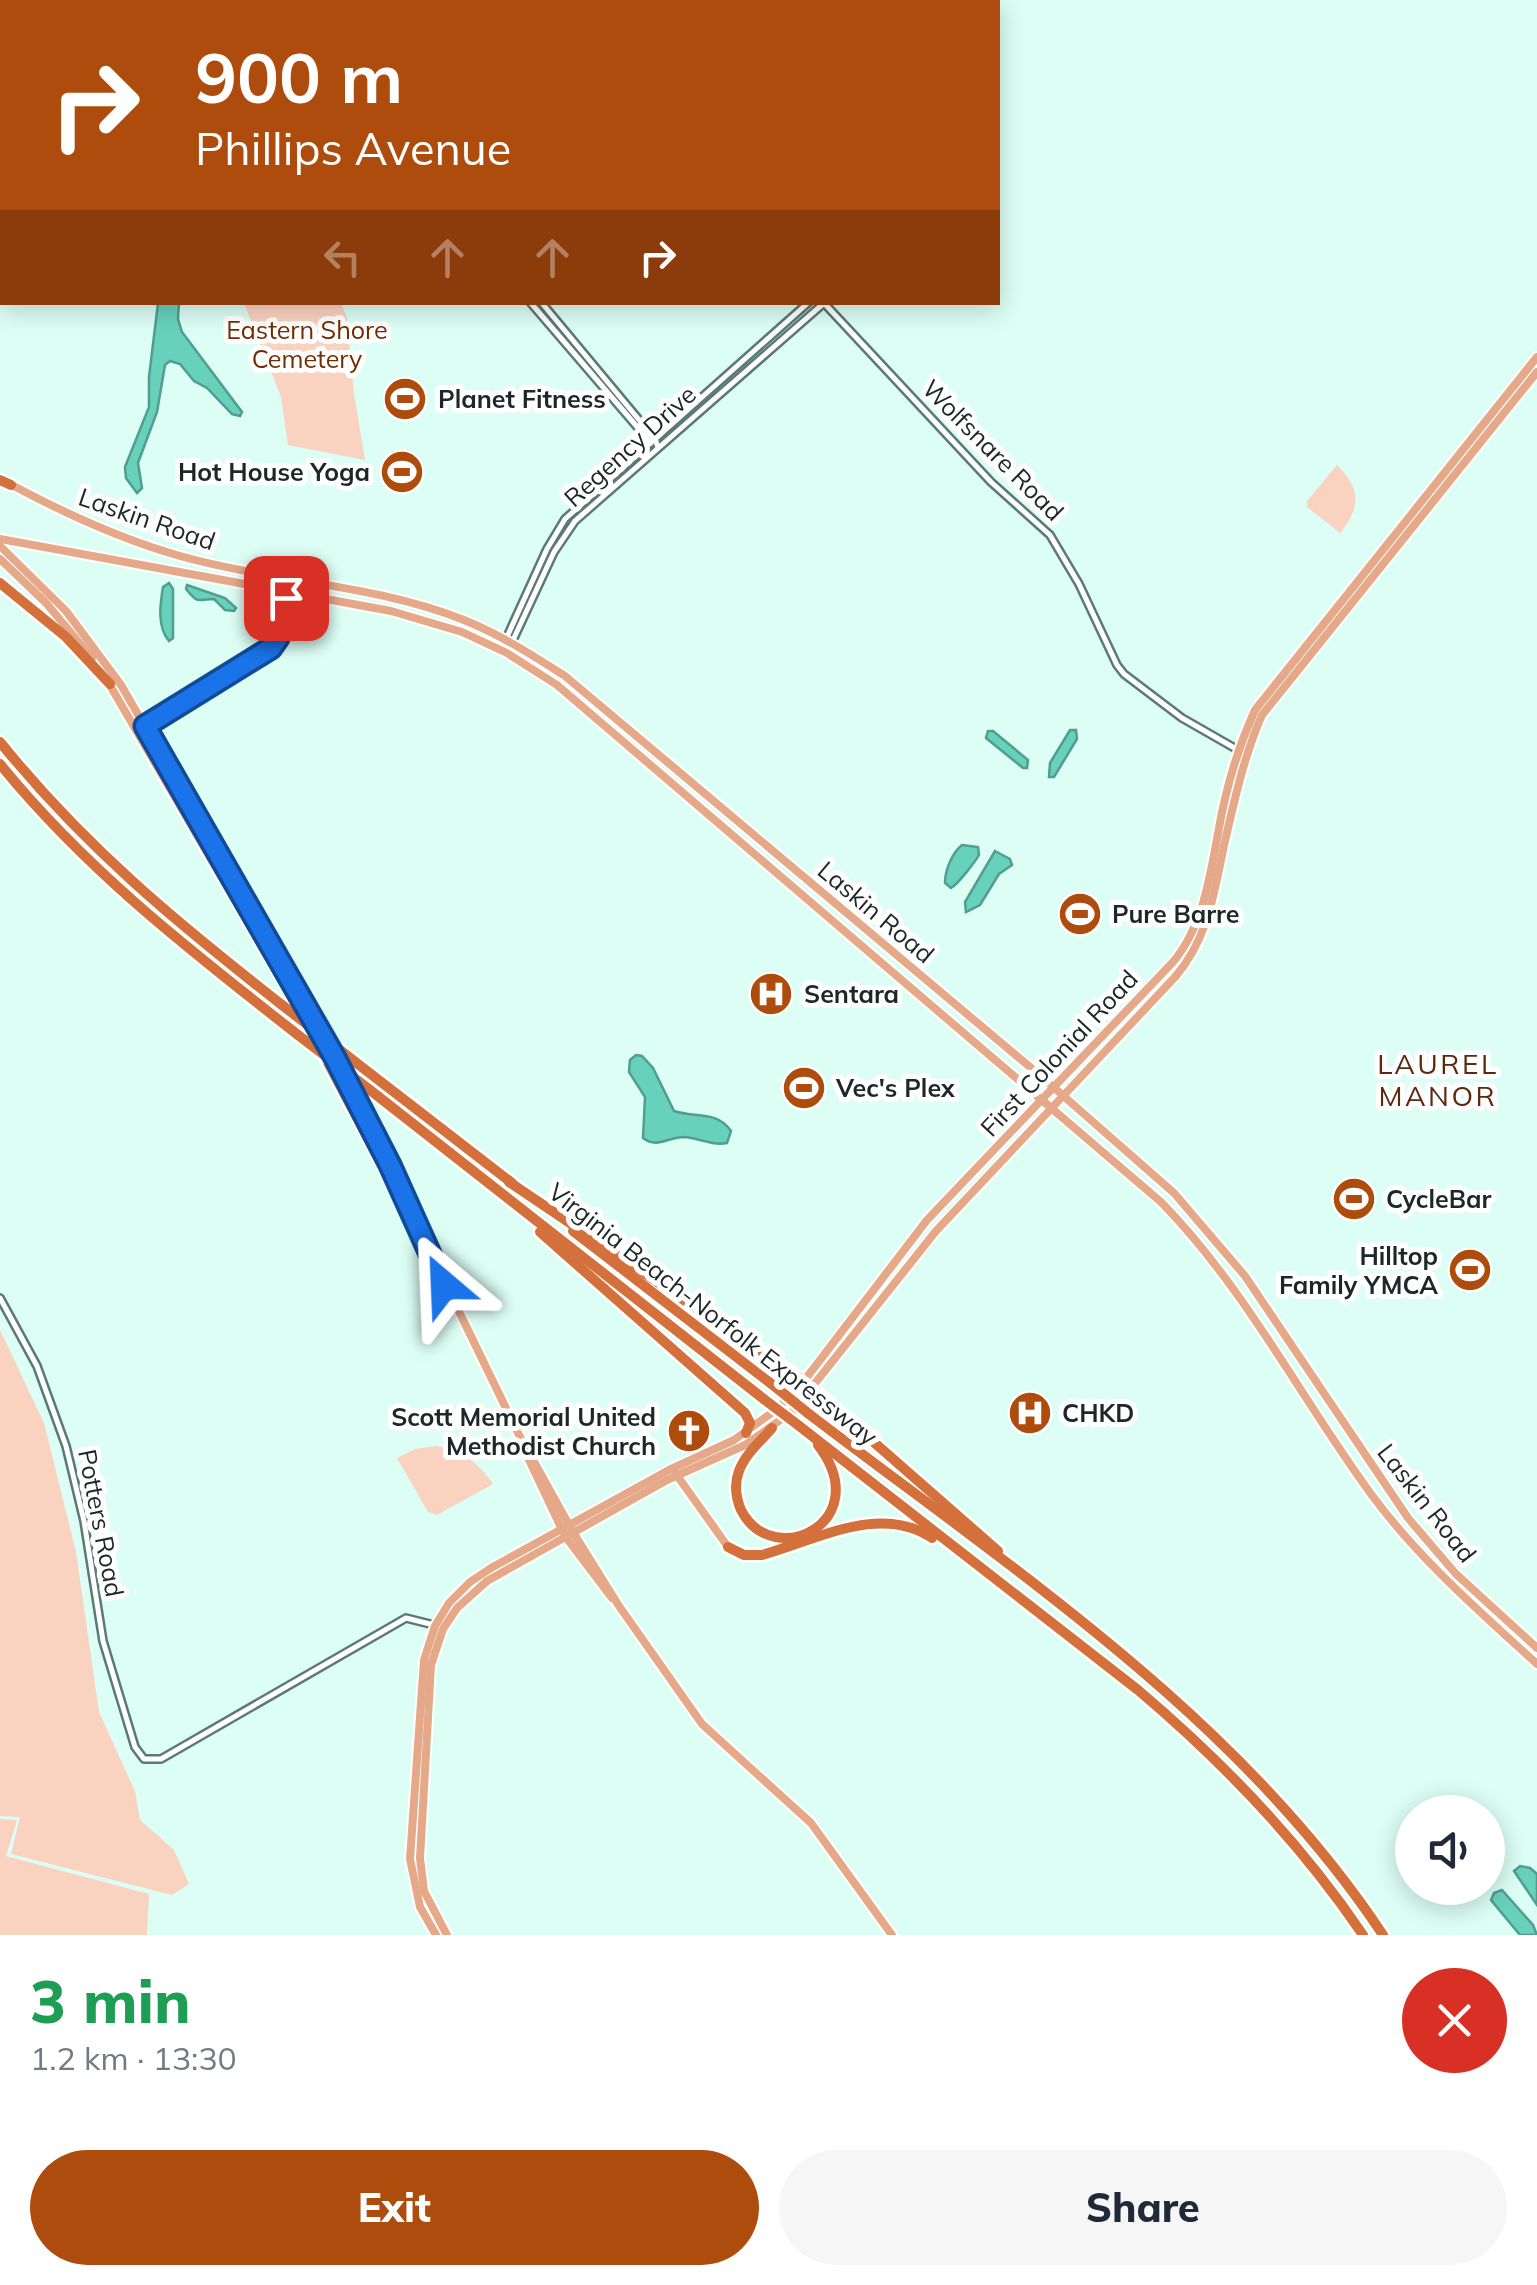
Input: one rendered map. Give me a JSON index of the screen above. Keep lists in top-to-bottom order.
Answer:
{
  "streets": {
    "highway": ["Virginia Beach-Norfolk Expressway"],
    "main road": ["Laskin Road", "First Colonial Road"],
    "street": ["Regency Drive", "Wolfsnare Road", "Potters Road"]
  },
  "crossings": [
    ["Regency Drive", "Laskin Road"],
    ["Wolfsnare Road", "First Colonial Road"],
    ["Laskin Road", "First Colonial Road"],
    ["First Colonial Road", "Potters Road"]
  ],
  "districts": ["LAUREL MANOR"],
  "parks": ["Eastern Shore Cemetery"],
  "places": {
    "sports": [
      "Planet Fitness",
      "Hot House Yoga",
      "Pure Barre",
      "Vec's Plex",
      "CycleBar",
      "Hilltop Family YMCA"
    ],
    "hospital": ["Sentara", "CHKD"],
    "church": ["Scott Memorial United Methodist Church"]
  },
  "page": {
    "turn": ["900 m", "Phillips Avenue"],
    "heading": ["3 min", "1.2 km · 13:30"],
    "buttons": ["Exit", "Share"]
  }
}
